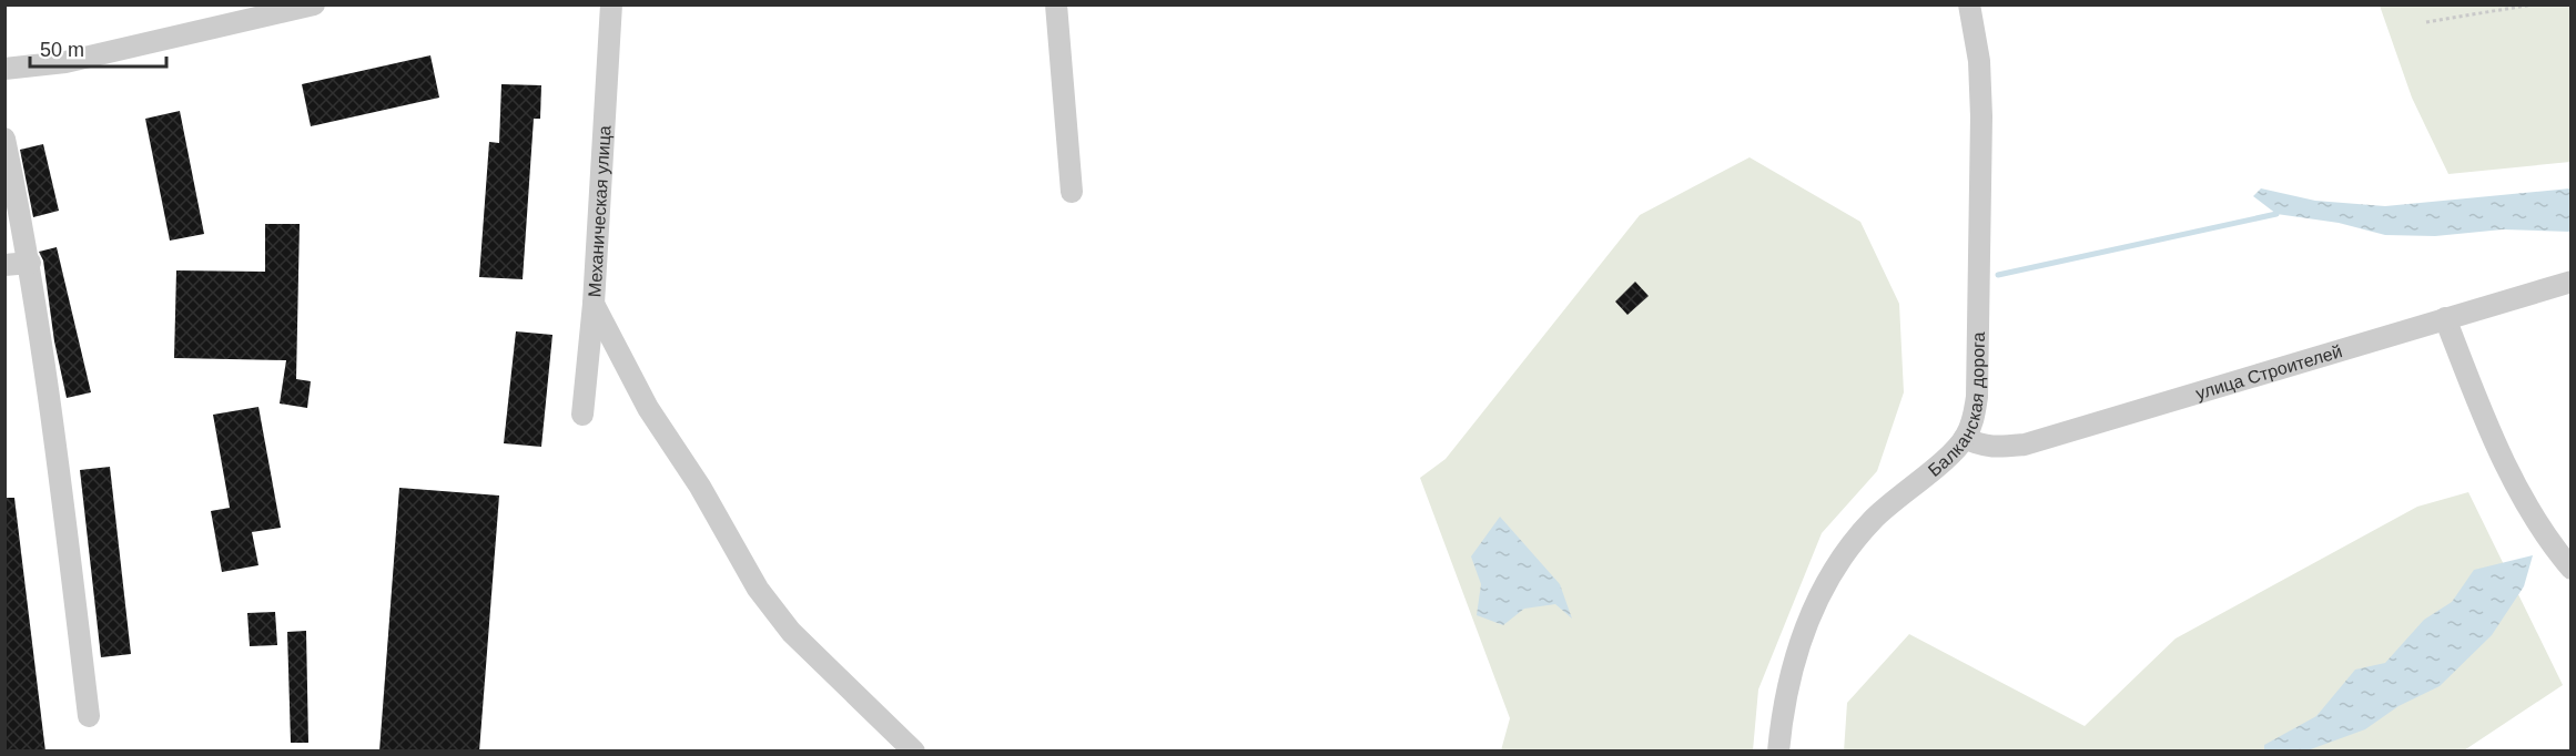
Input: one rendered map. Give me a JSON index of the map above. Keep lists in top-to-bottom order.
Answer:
{
  "streets": {
    "street": ["Механическая улица", "улица Строителей", "Балканская дорога"]
  },
  "crossings": [
    ["улица Строителей", "Балканская дорога"]
  ],
  "scale_bar": "50 m"
}
